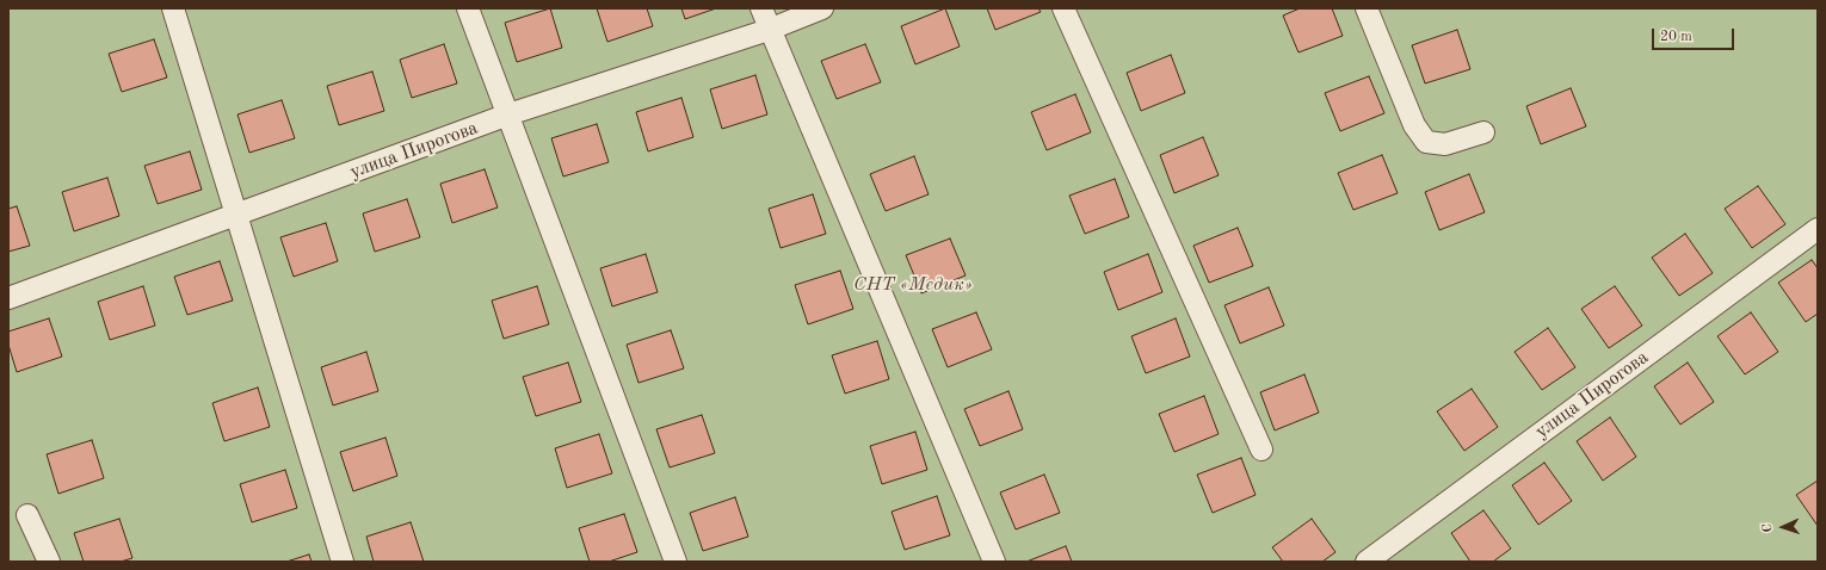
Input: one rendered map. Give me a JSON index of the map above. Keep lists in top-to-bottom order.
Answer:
{
  "streets": {
    "street": ["улица Пирогова"]
  },
  "parks": ["СНТ «Медик»"],
  "scale_bar": "20 m",
  "north": "left"
}
